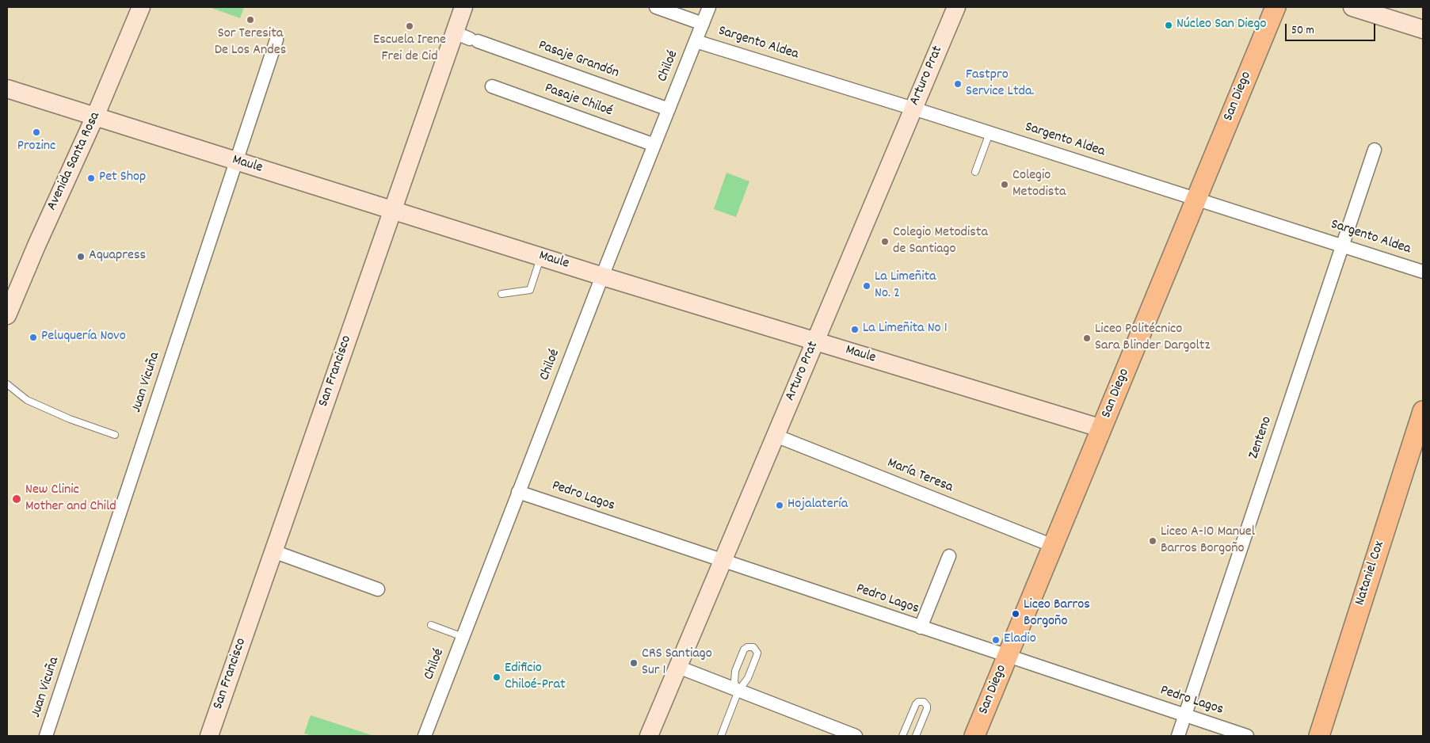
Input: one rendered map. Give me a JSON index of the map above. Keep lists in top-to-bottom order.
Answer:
{
  "streets": {
    "main road": ["San Diego", "Nataniel Cox"],
    "street": [
      "Sargento Aldea",
      "Pasaje Grandón",
      "Chiloé",
      "Arturo Prat",
      "Pasaje Chiloé",
      "Avenida Santa Rosa",
      "Maule",
      "San Francisco",
      "Juan Vicuña",
      "Zenteno",
      "María Teresa",
      "Pedro Lagos"
    ]
  },
  "crossings": [
    ["Sargento Aldea", "Chiloé"],
    ["Sargento Aldea", "Arturo Prat"],
    ["Sargento Aldea", "San Diego"],
    ["Sargento Aldea", "Zenteno"],
    ["Pasaje Grandón", "Chiloé"],
    ["Pasaje Grandón", "San Francisco"],
    ["Chiloé", "Pasaje Chiloé"],
    ["Chiloé", "Maule"],
    ["Chiloé", "Pedro Lagos"],
    ["Arturo Prat", "Maule"],
    ["Arturo Prat", "María Teresa"],
    ["Arturo Prat", "Pedro Lagos"],
    ["San Diego", "Maule"],
    ["San Diego", "María Teresa"],
    ["San Diego", "Pedro Lagos"],
    ["Avenida Santa Rosa", "Maule"],
    ["Maule", "San Francisco"],
    ["Maule", "Juan Vicuña"],
    ["Zenteno", "Pedro Lagos"]
  ],
  "places": [
    "Sor Teresita De Los Andes",
    "Núcleo San Diego",
    "Escuela Irene Frei de Cid",
    "Fastpro Service Ltda.",
    "Prozinc",
    "Pet Shop",
    "Colegio Metodista",
    "Colegio Metodista de Santiago",
    "Aquapress",
    "La Limeñita No. 2",
    "La Limeñita No 1",
    "Peluquería Novo",
    "Liceo Politécnico Sara Blinder Dargoltz",
    "New Clinic Mother and Child",
    "Hojalatería",
    "Liceo A-10 Manuel Barros Borgoño",
    "Liceo Barros Borgoño",
    "Eladio",
    "CRS Santiago Sur 1",
    "Edificio Chiloé-Prat"
  ],
  "scale_bar": "50 m"
}
